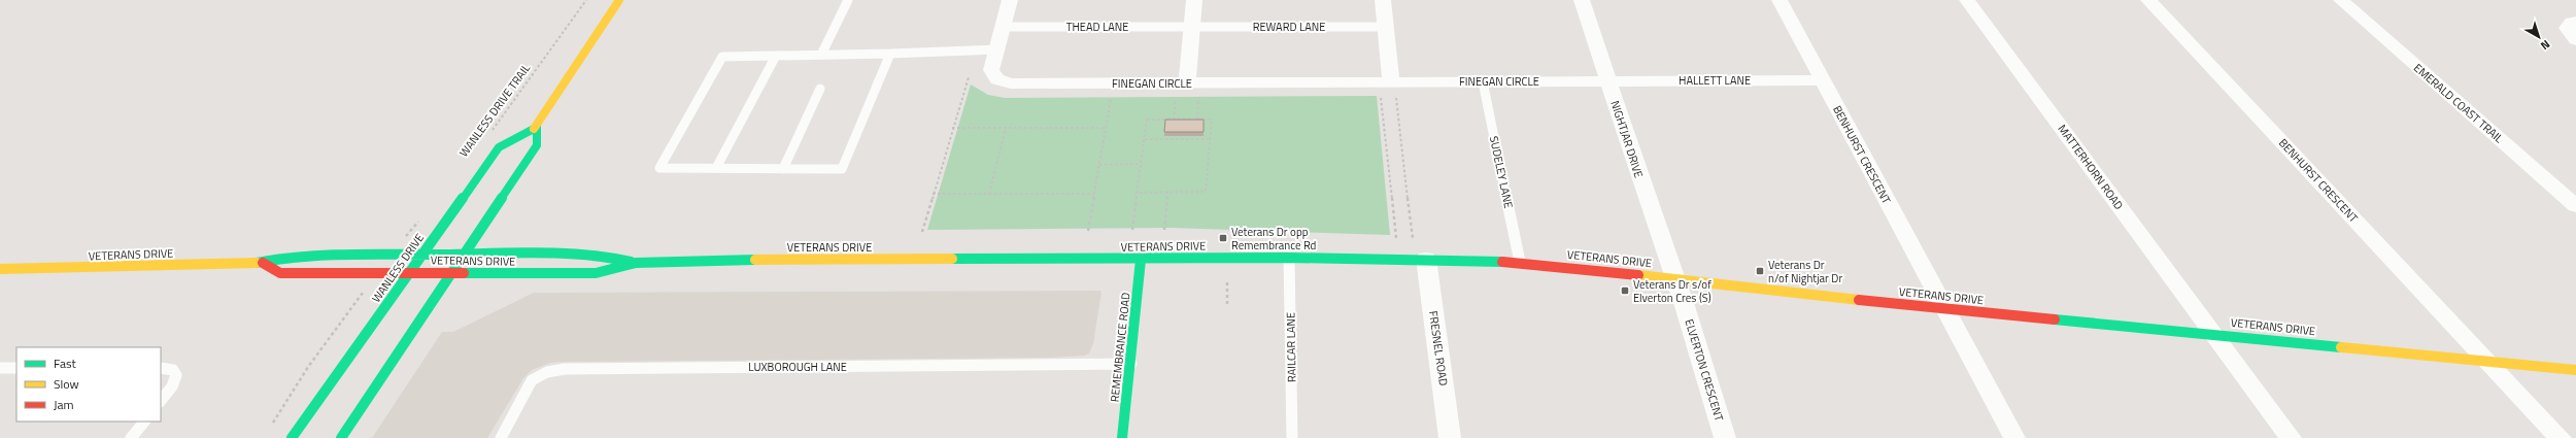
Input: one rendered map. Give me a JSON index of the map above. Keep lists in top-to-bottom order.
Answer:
{
  "streets": {
    "street": [
      "HALLETT LANE",
      "FINEGAN CIRCLE",
      "EMERALD COAST TRAIL",
      "NIGHTJAR DRIVE",
      "BENHURST CRESCENT",
      "MATTERHORN ROAD",
      "VETERANS DRIVE",
      "WANLESS DRIVE",
      "REMEMBRANCE ROAD",
      "FRESNEL ROAD",
      "ELVERTON CRESCENT"
    ],
    "lane": [
      "THEAD LANE",
      "REWARD LANE",
      "SUDELEY LANE",
      "RAILCAR LANE",
      "LUXBOROUGH LANE"
    ],
    "path": ["WANLESS DRIVE TRAIL"]
  },
  "crossings": [
    ["THEAD LANE", "REWARD LANE"],
    ["THEAD LANE", "FINEGAN CIRCLE"],
    ["HALLETT LANE", "FINEGAN CIRCLE"],
    ["HALLETT LANE", "NIGHTJAR DRIVE"],
    ["HALLETT LANE", "BENHURST CRESCENT"],
    ["FINEGAN CIRCLE", "NIGHTJAR DRIVE"],
    ["FINEGAN CIRCLE", "SUDELEY LANE"],
    ["NIGHTJAR DRIVE", "VETERANS DRIVE"],
    ["NIGHTJAR DRIVE", "ELVERTON CRESCENT"],
    ["BENHURST CRESCENT", "VETERANS DRIVE"],
    ["MATTERHORN ROAD", "VETERANS DRIVE"],
    ["SUDELEY LANE", "VETERANS DRIVE"],
    ["VETERANS DRIVE", "WANLESS DRIVE"],
    ["VETERANS DRIVE", "REMEMBRANCE ROAD"],
    ["VETERANS DRIVE", "RAILCAR LANE"],
    ["VETERANS DRIVE", "FRESNEL ROAD"],
    ["VETERANS DRIVE", "ELVERTON CRESCENT"],
    ["REMEMBRANCE ROAD", "LUXBOROUGH LANE"]
  ],
  "places": {
    "transit": ["Veterans Dr opp Remembrance Rd", "Veterans Dr n/of Nightjar Dr", "Veterans Dr s/of Elverton Cres (S)"]
  },
  "legend": ["Fast", "Slow", "Jam"],
  "north": "bottom right"
}
